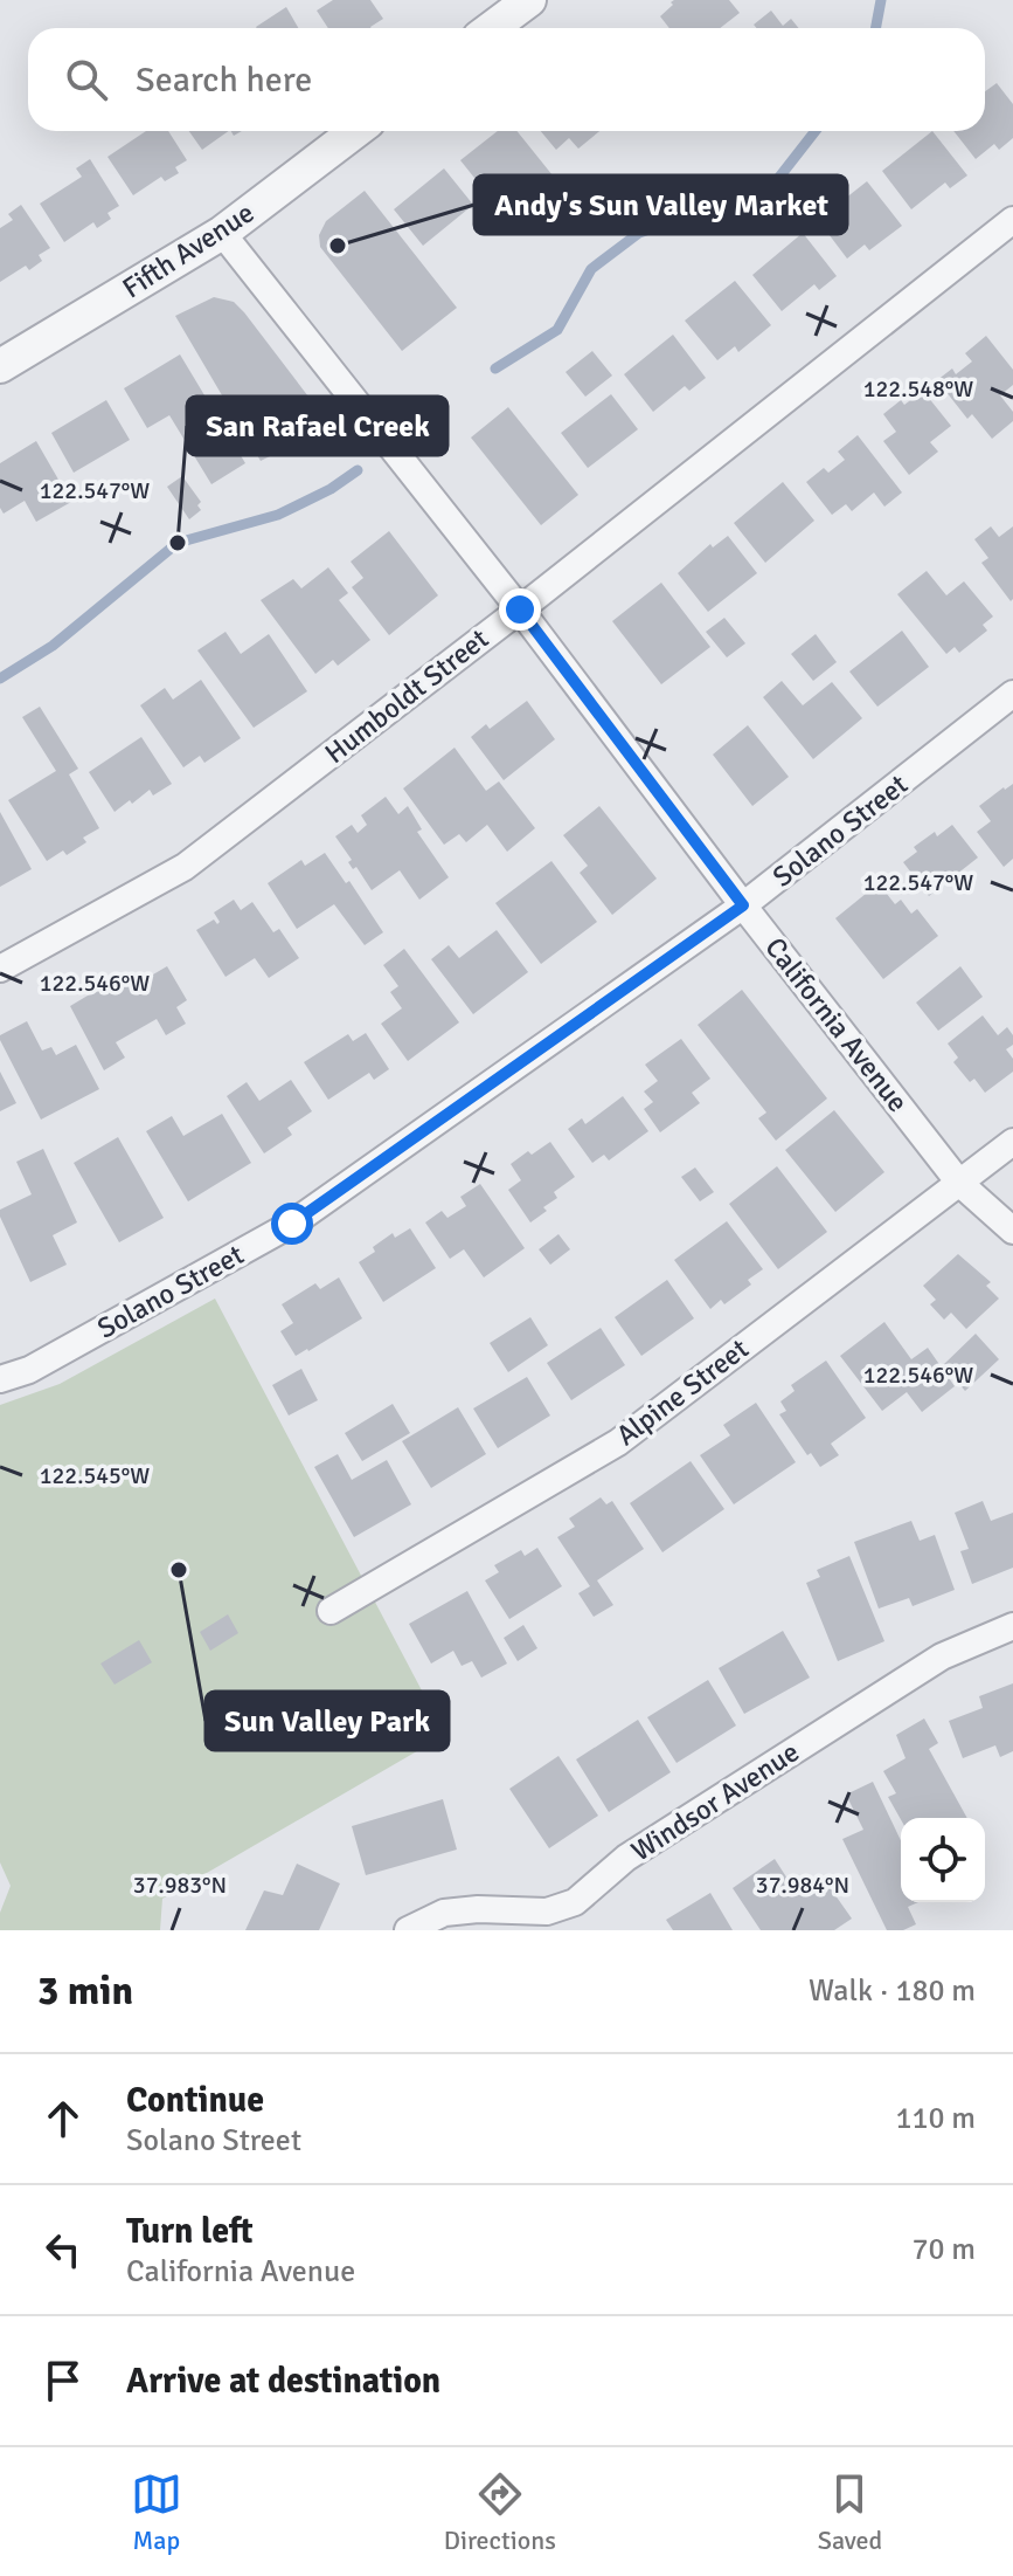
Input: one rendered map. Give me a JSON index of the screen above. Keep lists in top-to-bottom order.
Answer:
{
  "streets": {
    "street": [
      "Fifth Avenue",
      "Humboldt Street",
      "Solano Street",
      "California Avenue",
      "Alpine Street",
      "Windsor Avenue"
    ]
  },
  "crossings": [
    ["Fifth Avenue", "California Avenue"],
    ["Humboldt Street", "California Avenue"],
    ["Solano Street", "California Avenue"],
    ["California Avenue", "Alpine Street"]
  ],
  "places": ["Andy's Sun Valley Market", "San Rafael Creek", "Sun Valley Park"],
  "page": {
    "search": "Search here",
    "heading": ["3 min", "Walk · 180 m"],
    "list": [
      ["Continue", "Solano Street", "110 m"],
      ["Turn left", "California Avenue", "70 m"],
      "Arrive at destination"
    ],
    "nav": ["Map", "Directions", "Saved"]
  },
  "coordinates": [
    "122.548°W",
    "122.547°W",
    "122.546°W",
    "122.545°W",
    "37.983°N",
    "37.984°N"
  ]
}
